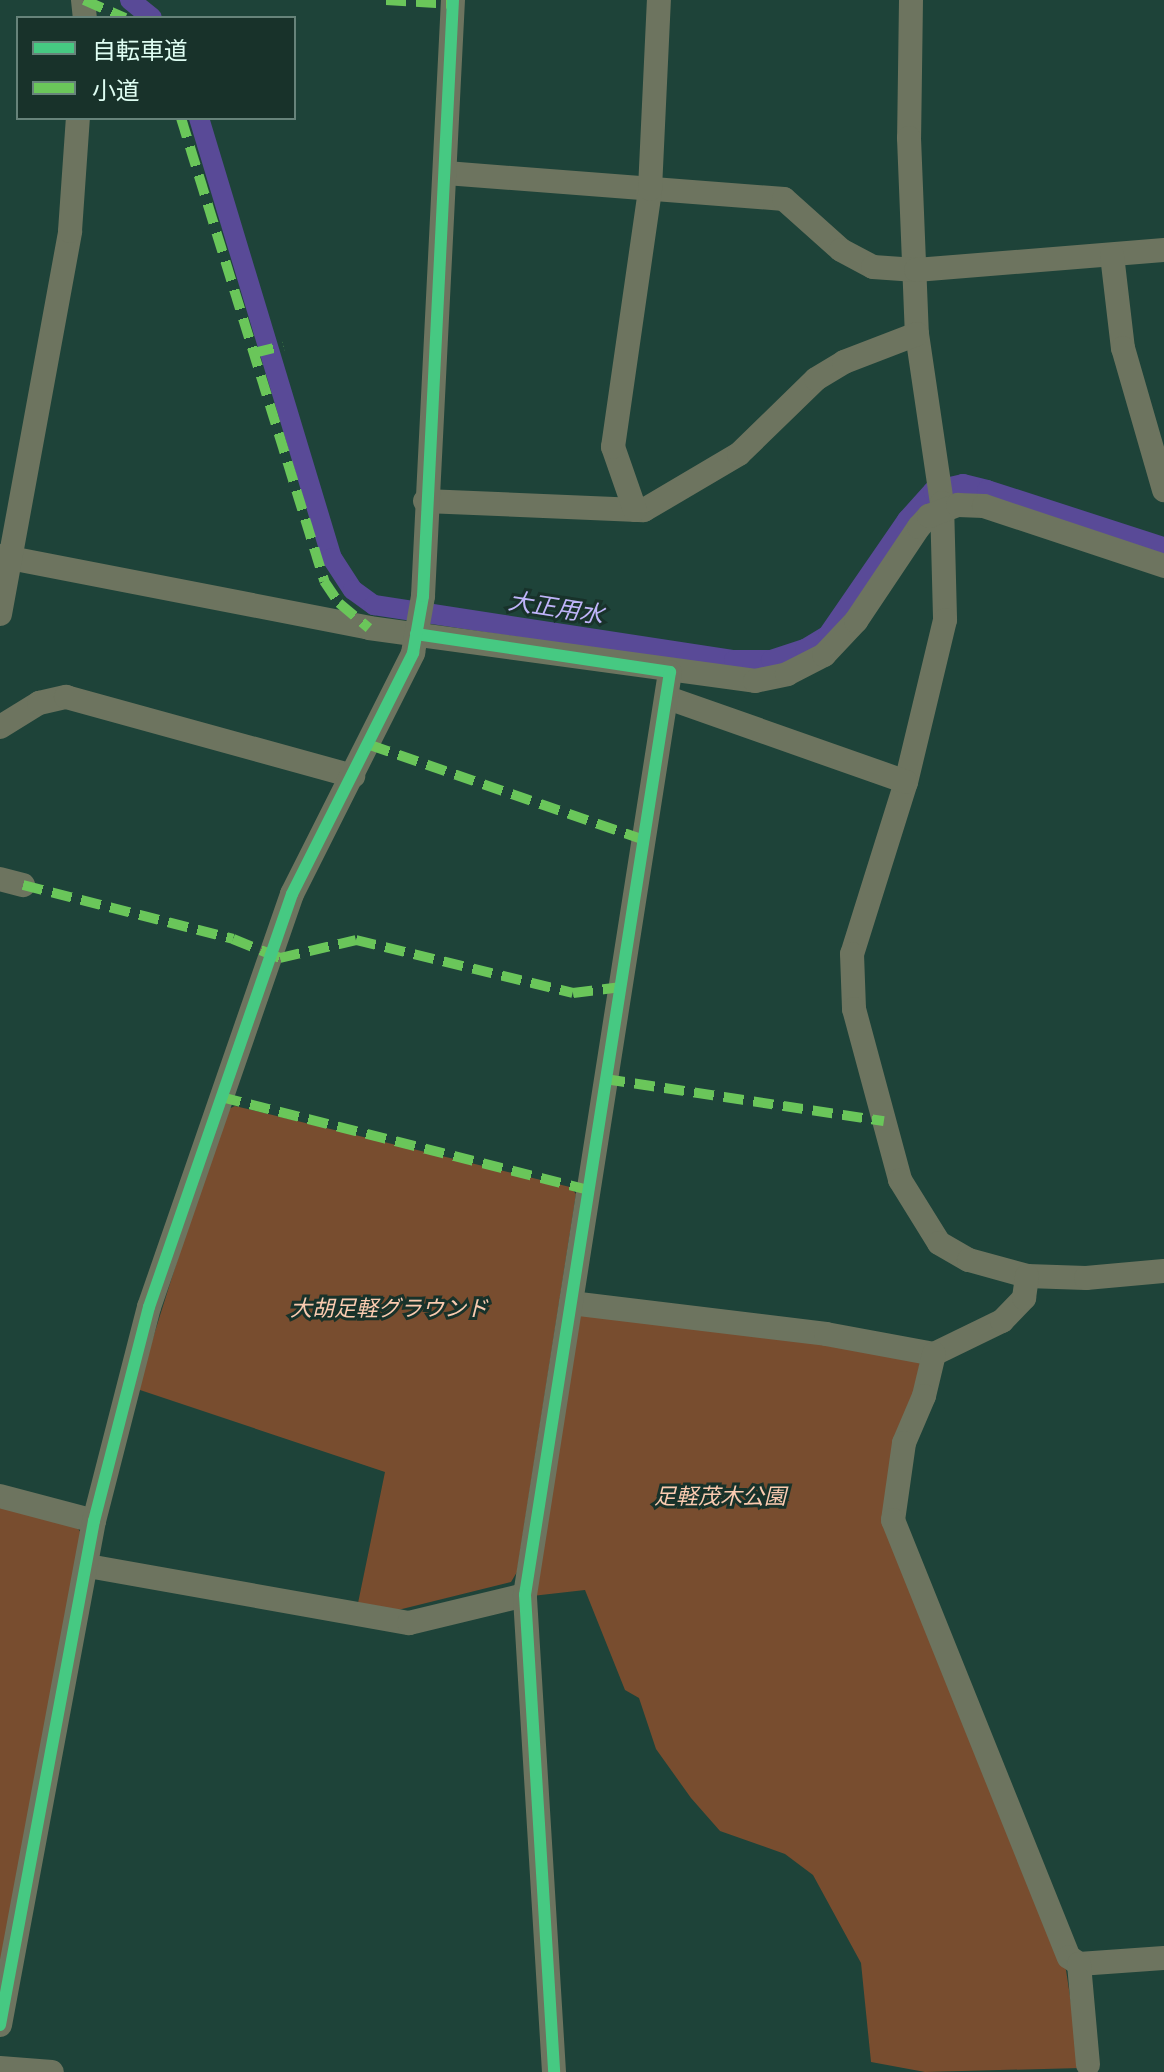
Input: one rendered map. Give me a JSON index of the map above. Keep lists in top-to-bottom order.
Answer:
{
  "water": ["大正用水"],
  "parks": ["大胡足軽グラウンド", "足軽茂木公園"],
  "legend": ["自転車道", "小道"]
}
